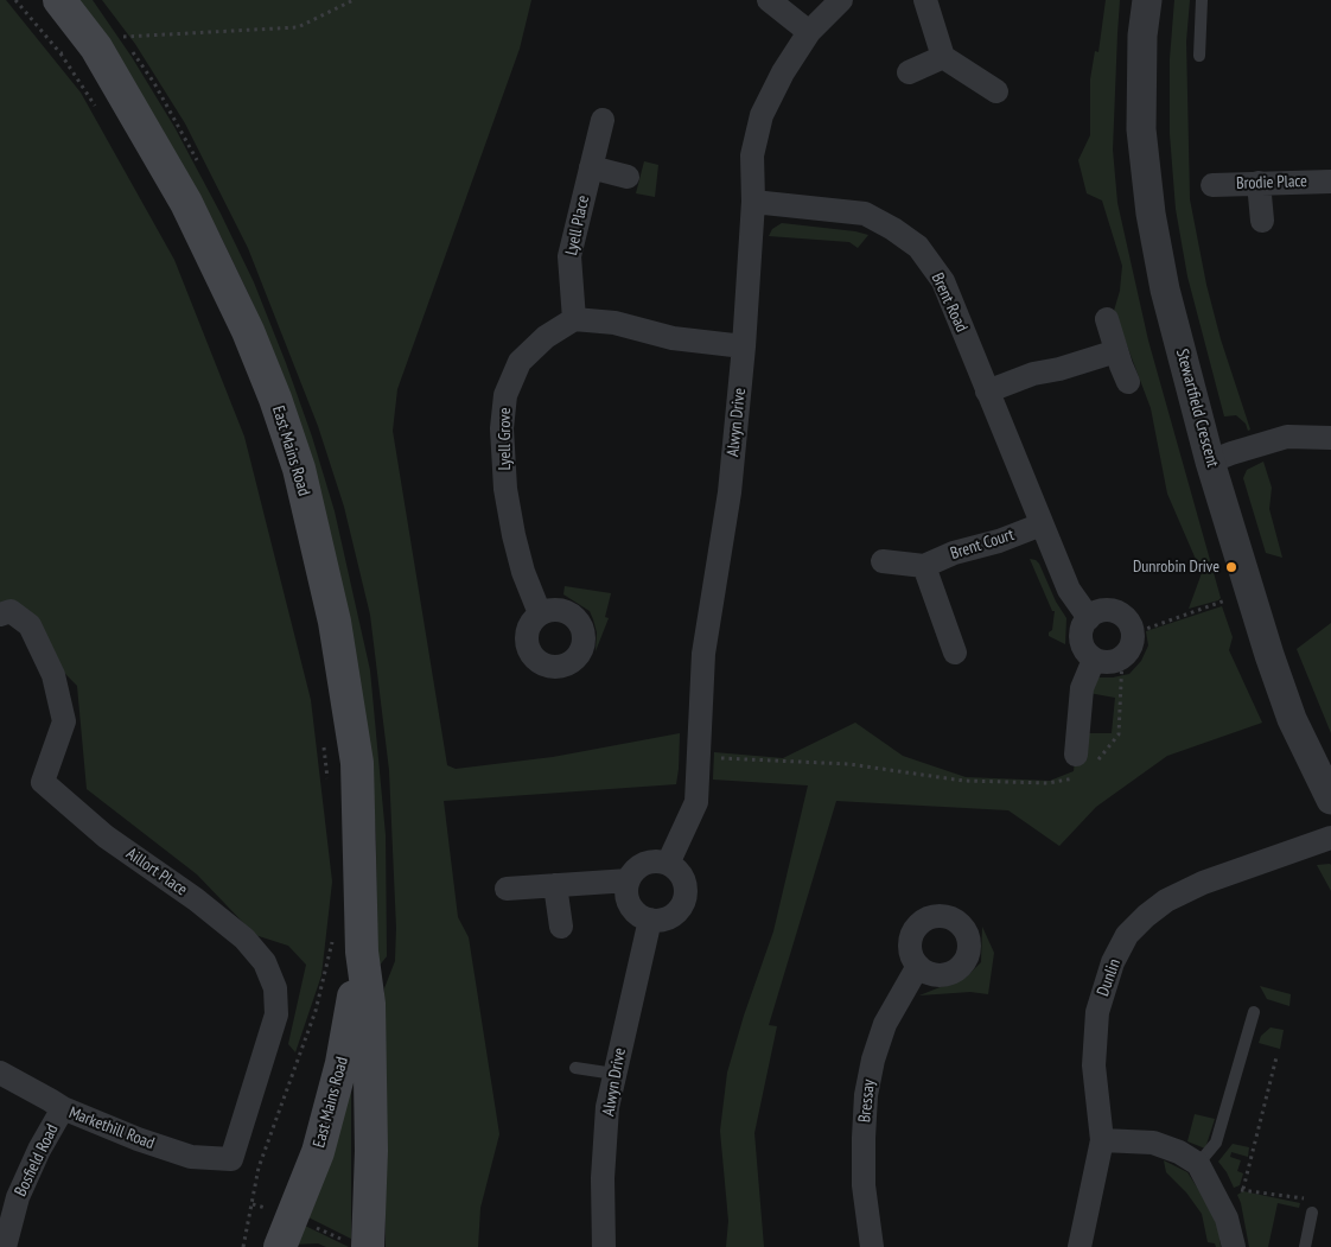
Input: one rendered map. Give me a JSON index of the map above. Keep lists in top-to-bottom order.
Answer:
{
  "streets": {
    "main road": ["East Mains Road"],
    "street": [
      "Brodie Place",
      "Lyell Place",
      "Brent Road",
      "Stewartfield Crescent",
      "Alwyn Drive",
      "Lyell Grove",
      "Brent Court",
      "Aillort Place",
      "Dunlin",
      "Bressay",
      "Markethill Road",
      "Bosfield Road"
    ]
  },
  "crossings": [
    ["Lyell Place", "Lyell Grove"],
    ["Brent Road", "Alwyn Drive"],
    ["Brent Road", "Brent Court"],
    ["Aillort Place", "Markethill Road"],
    ["Markethill Road", "Bosfield Road"]
  ],
  "places": ["Dunrobin Drive"]
}
